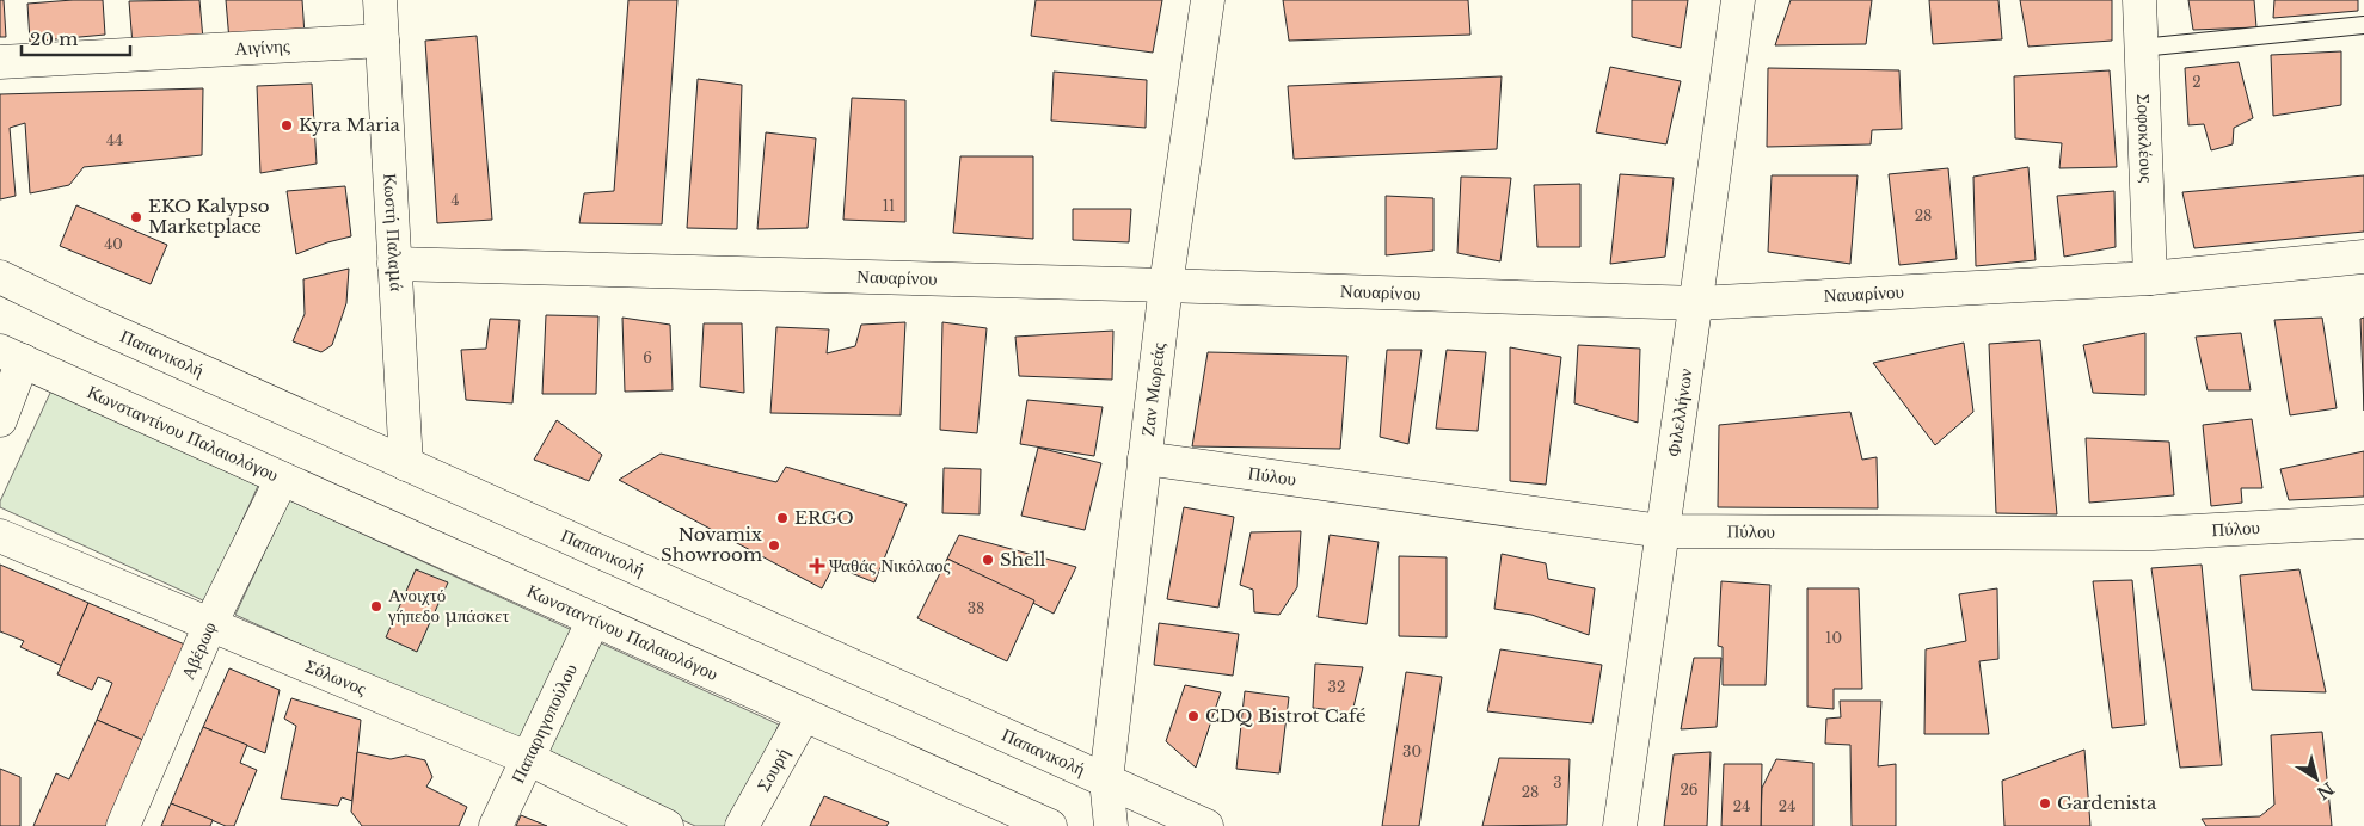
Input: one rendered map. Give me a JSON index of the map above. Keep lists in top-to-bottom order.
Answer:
{
  "streets": {
    "street": [
      "Αιγίνης",
      "Σοφοκλέους",
      "Κωστή Παλαμά",
      "Ναυαρίνου",
      "Παπανικολή",
      "Ζαν Μωρεάς",
      "Φιλελλήνων",
      "Κωνσταντίνου Παλαιολόγου",
      "Πύλου",
      "Αβέρωφ",
      "Σόλωνος",
      "Παπαρηγοπούλου",
      "Σουρή"
    ]
  },
  "crossings": [
    ["Αιγίνης", "Κωστή Παλαμά"],
    ["Σοφοκλέους", "Ναυαρίνου"],
    ["Κωστή Παλαμά", "Ναυαρίνου"],
    ["Κωστή Παλαμά", "Παπανικολή"],
    ["Ναυαρίνου", "Ζαν Μωρεάς"],
    ["Ναυαρίνου", "Φιλελλήνων"],
    ["Παπανικολή", "Ζαν Μωρεάς"],
    ["Ζαν Μωρεάς", "Πύλου"],
    ["Φιλελλήνων", "Πύλου"],
    ["Κωνσταντίνου Παλαιολόγου", "Αβέρωφ"],
    ["Κωνσταντίνου Παλαιολόγου", "Παπαρηγοπούλου"],
    ["Κωνσταντίνου Παλαιολόγου", "Σουρή"],
    ["Αβέρωφ", "Σόλωνος"],
    ["Σόλωνος", "Παπαρηγοπούλου"]
  ],
  "places": {
    "other": [
      "Kyra Maria",
      "EKO Kalypso Marketplace",
      "ERGO",
      "Novamix Showroom",
      "Shell",
      "Ανοιχτό γήπεδο μπάσκετ",
      "CDQ Bistrot Café",
      "Gardenista"
    ],
    "health": ["Ψαθάς Νικόλαος"]
  },
  "house_numbers": [
    "2",
    "44",
    "4",
    "11",
    "28",
    "40",
    "6",
    "38",
    "10",
    "32",
    "30",
    "3",
    "26",
    "28",
    "24",
    "24"
  ],
  "scale_bar": "20 m",
  "north": "bottom right"
}
